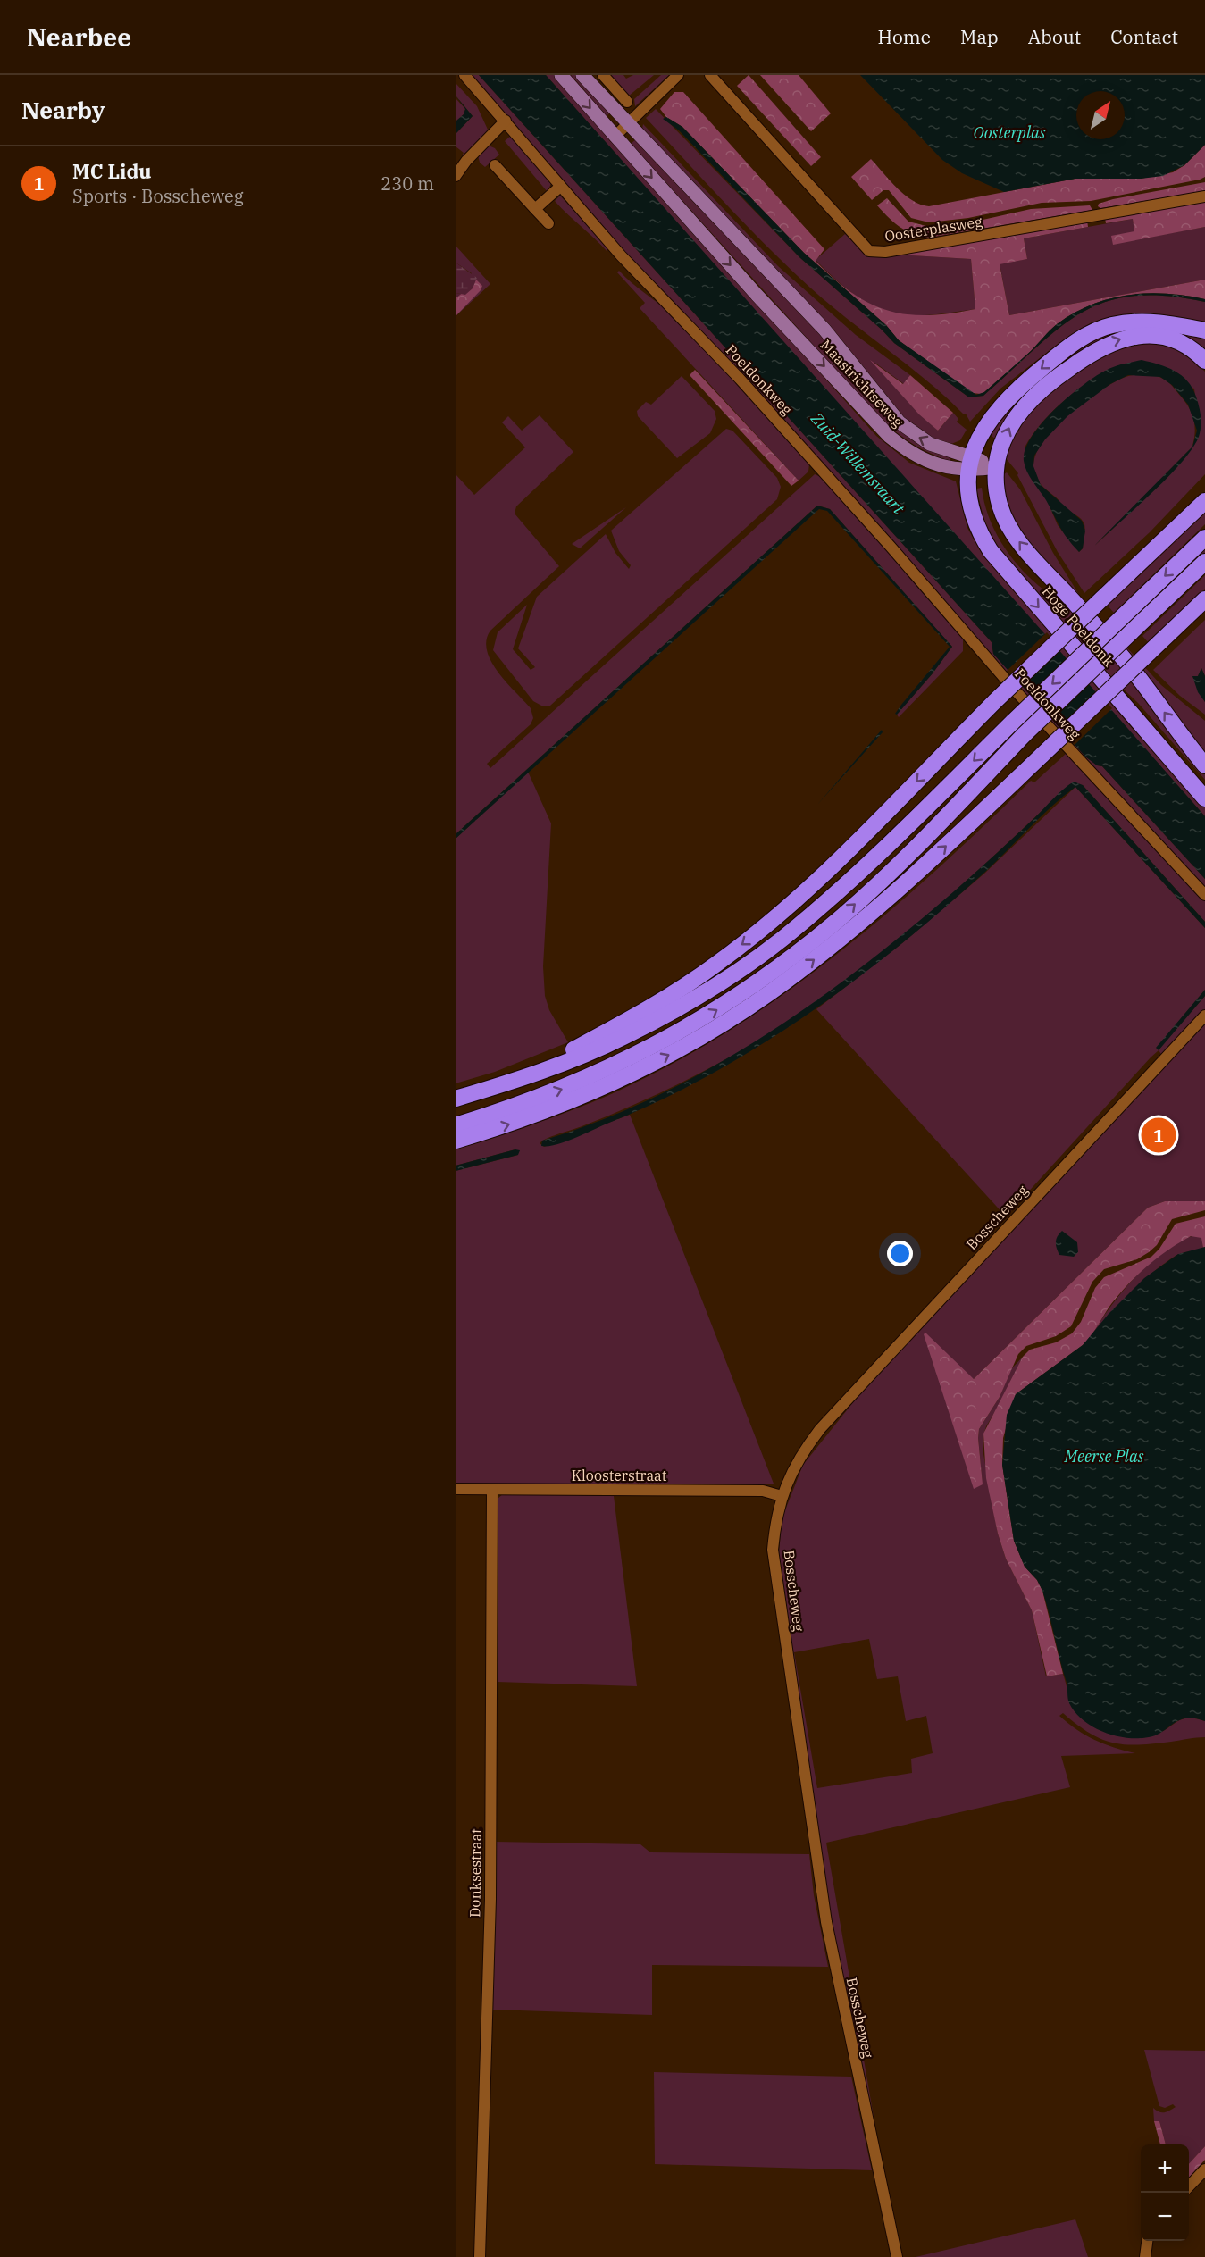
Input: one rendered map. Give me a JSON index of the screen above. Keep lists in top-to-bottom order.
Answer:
{
  "streets": {
    "highway": ["Hoge Poeldonk"],
    "main road": ["Maastrichtseweg"],
    "street": [
      "Oosterplasweg",
      "Poeldonkweg",
      "Bosscheweg",
      "Kloosterstraat",
      "Donksestraat"
    ]
  },
  "crossings": [
    ["Maastrichtseweg", "Hoge Poeldonk"],
    ["Bosscheweg", "Kloosterstraat"],
    ["Kloosterstraat", "Donksestraat"]
  ],
  "water": ["Oosterplas", "Zuid-Willemsvaart", "Meerse Plas"],
  "north": "top right",
  "page": {
    "header": "Nearbee",
    "nav": [
      "Home",
      "Map",
      "About",
      "Contact"
    ],
    "heading": "Nearby",
    "list": [
      {
        "mark": "1",
        "name": "MC Lidu",
        "note": "Sports · Bosscheweg",
        "value": "230 m"
      }
    ],
    "pins": "1",
    "map_buttons": ["+", "−"]
  }
}
